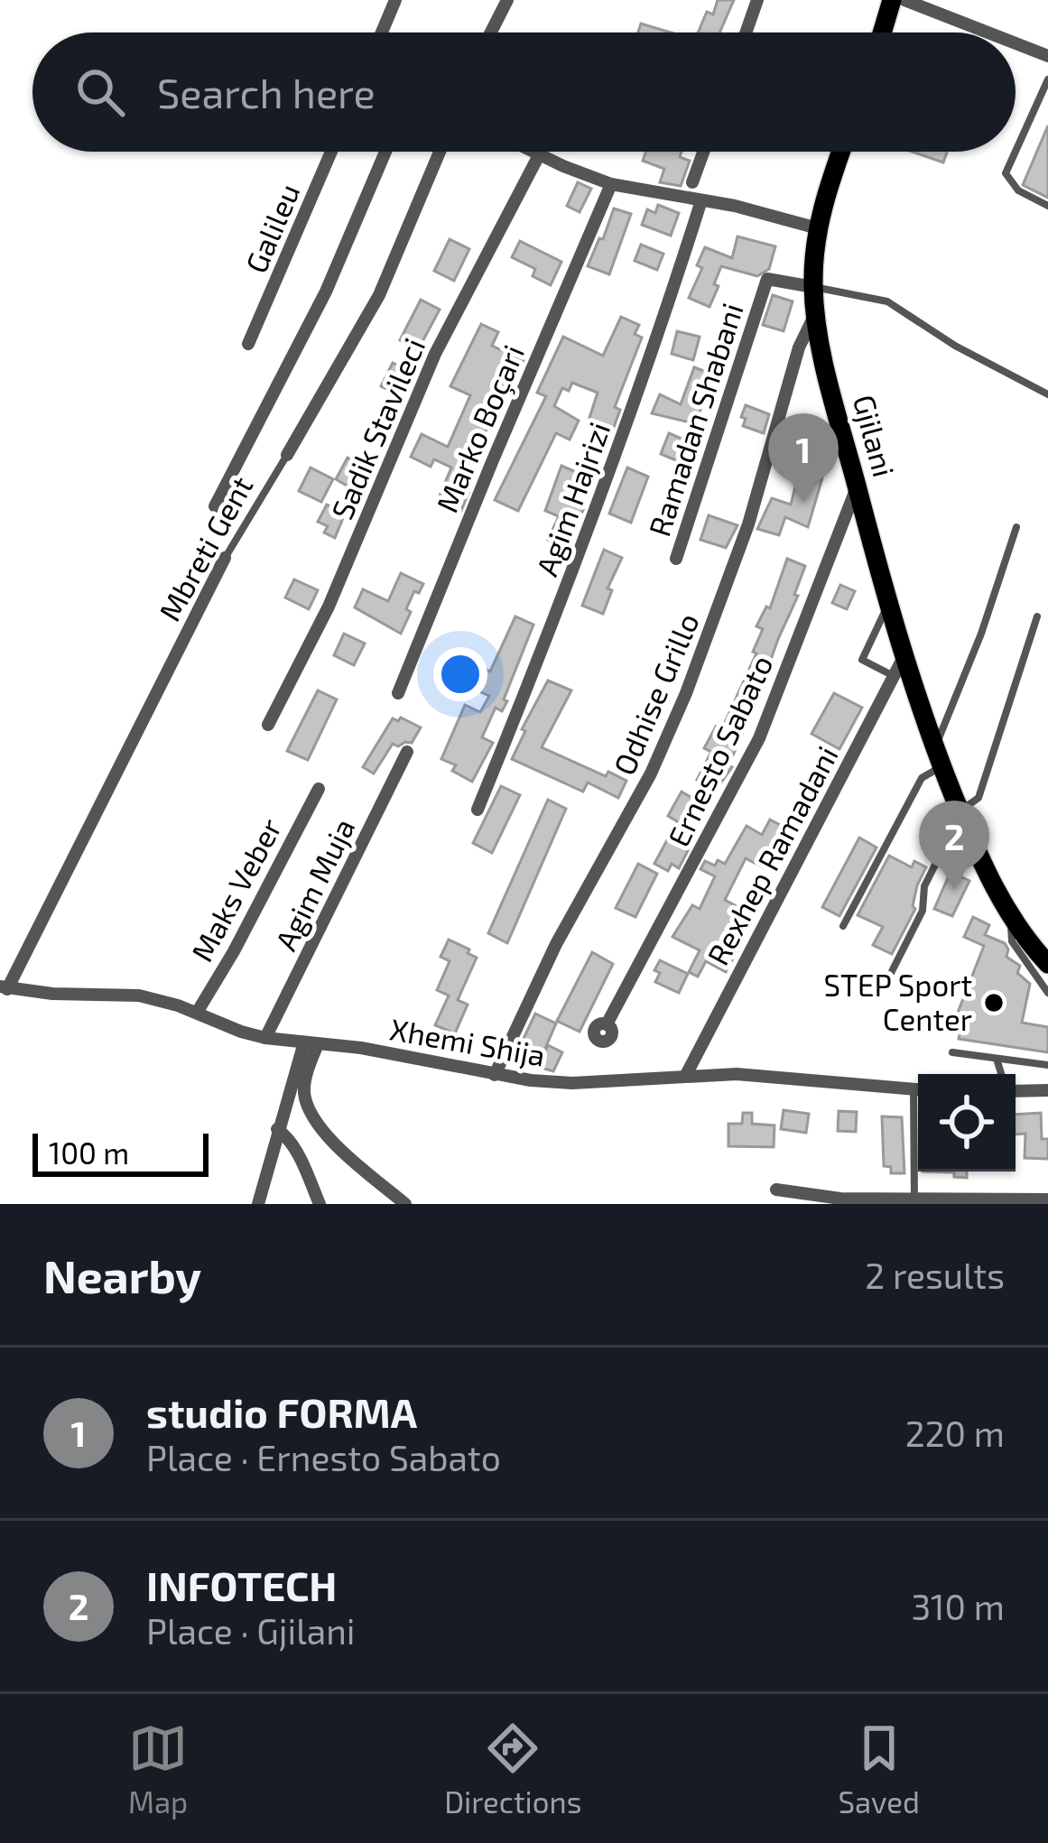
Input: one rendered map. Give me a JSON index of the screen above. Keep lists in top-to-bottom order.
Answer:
{
  "streets": {
    "main road": ["Gjilani"],
    "street": [
      "Galileu",
      "Ramadan Shabani",
      "Sadik Stavileci",
      "Marko Boçari",
      "Agim Hajrizi",
      "Mbreti Gent",
      "Odhise Grillo",
      "Ernesto Sabato",
      "Rexhep Ramadani",
      "Agim Muja",
      "Maks Veber",
      "Xhemi Shija"
    ]
  },
  "crossings": [
    ["Ramadan Shabani", "Gjilani"],
    ["Gjilani", "Odhise Grillo"],
    ["Gjilani", "Ernesto Sabato"],
    ["Gjilani", "Rexhep Ramadani"],
    ["Mbreti Gent", "Xhemi Shija"],
    ["Odhise Grillo", "Xhemi Shija"],
    ["Rexhep Ramadani", "Xhemi Shija"],
    ["Agim Muja", "Xhemi Shija"],
    ["Maks Veber", "Xhemi Shija"]
  ],
  "places": ["STEP Sport Center"],
  "scale_bar": "100 m",
  "page": {
    "search": "Search here",
    "pins": ["1", "2"],
    "scale": "100 m",
    "heading": ["Nearby", "2 results"],
    "list": [
      {
        "mark": "1",
        "name": "studio FORMA",
        "note": "Place · Ernesto Sabato",
        "value": "220 m"
      },
      {
        "mark": "2",
        "name": "INFOTECH",
        "note": "Place · Gjilani",
        "value": "310 m"
      }
    ],
    "nav": ["Map", "Directions", "Saved"]
  }
}
